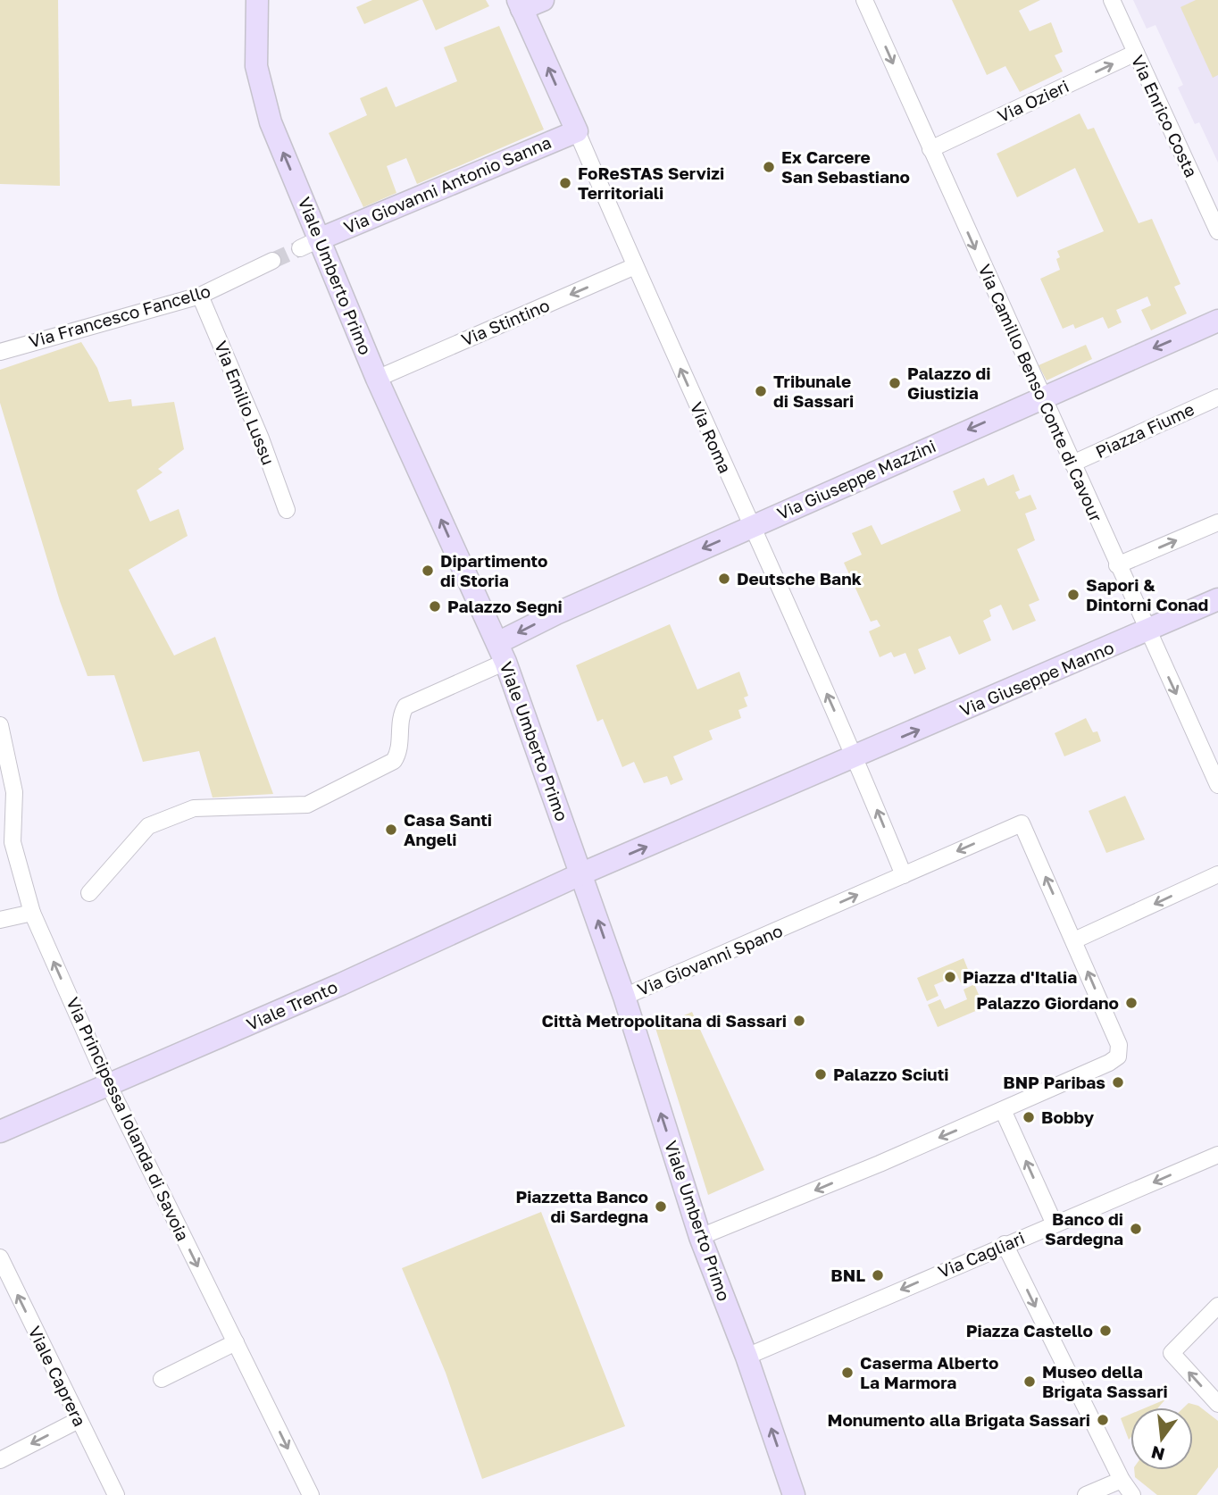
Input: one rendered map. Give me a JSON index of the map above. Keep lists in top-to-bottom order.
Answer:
{
  "streets": {
    "main road": [
      "Via Giovanni Antonio Sanna",
      "Viale Umberto Primo",
      "Via Roma",
      "Via Giuseppe Mazzini",
      "Via Giuseppe Manno",
      "Viale Trento"
    ],
    "street": [
      "Via Ozieri",
      "Via Enrico Costa",
      "Via Francesco Fancello",
      "Via Stintino",
      "Via Camillo Benso Conte di Cavour",
      "Via Emilio Lussu",
      "Piazza Fiume",
      "Via Giovanni Spano",
      "Via Principessa Iolanda di Savoia",
      "Via Cagliari",
      "Viale Caprera"
    ]
  },
  "crossings": [
    ["Via Ozieri", "Via Enrico Costa"],
    ["Via Ozieri", "Via Camillo Benso Conte di Cavour"],
    ["Via Giovanni Antonio Sanna", "Viale Umberto Primo"],
    ["Via Giovanni Antonio Sanna", "Via Roma"],
    ["Viale Umberto Primo", "Via Stintino"],
    ["Viale Umberto Primo", "Via Giuseppe Mazzini"],
    ["Viale Umberto Primo", "Via Giuseppe Manno"],
    ["Viale Umberto Primo", "Via Giovanni Spano"],
    ["Viale Umberto Primo", "Viale Trento"],
    ["Viale Umberto Primo", "Via Cagliari"],
    ["Via Francesco Fancello", "Via Emilio Lussu"],
    ["Via Stintino", "Via Roma"],
    ["Via Camillo Benso Conte di Cavour", "Piazza Fiume"],
    ["Via Camillo Benso Conte di Cavour", "Via Giuseppe Mazzini"],
    ["Via Camillo Benso Conte di Cavour", "Via Giuseppe Manno"],
    ["Via Roma", "Via Giuseppe Mazzini"],
    ["Via Roma", "Via Giuseppe Manno"],
    ["Via Roma", "Via Giovanni Spano"],
    ["Via Giuseppe Manno", "Viale Trento"],
    ["Viale Trento", "Via Principessa Iolanda di Savoia"]
  ],
  "one_way": [
    "Via Ozieri",
    "Viale Umberto Primo",
    "Via Stintino",
    "Via Camillo Benso Conte di Cavour",
    "Via Roma",
    "Via Giuseppe Mazzini",
    "Via Giuseppe Manno",
    "Via Giovanni Spano",
    "Viale Caprera"
  ],
  "places": [
    "Ex Carcere San Sebastiano",
    "FoReSTAS Servizi Territoriali",
    "Palazzo di Giustizia",
    "Tribunale di Sassari",
    "Dipartimento di Storia",
    "Deutsche Bank",
    "Sapori & Dintorni Conad",
    "Palazzo Segni",
    "Casa Santi Angeli",
    "Piazza d'Italia",
    "Palazzo Giordano",
    "Città Metropolitana di Sassari",
    "Palazzo Sciuti",
    "BNP Paribas",
    "Bobby",
    "Piazzetta Banco di Sardegna",
    "Banco di Sardegna",
    "BNL",
    "Piazza Castello",
    "Caserma Alberto La Marmora",
    "Museo della Brigata Sassari",
    "Monumento alla Brigata Sassari"
  ],
  "north": "bottom"
}
